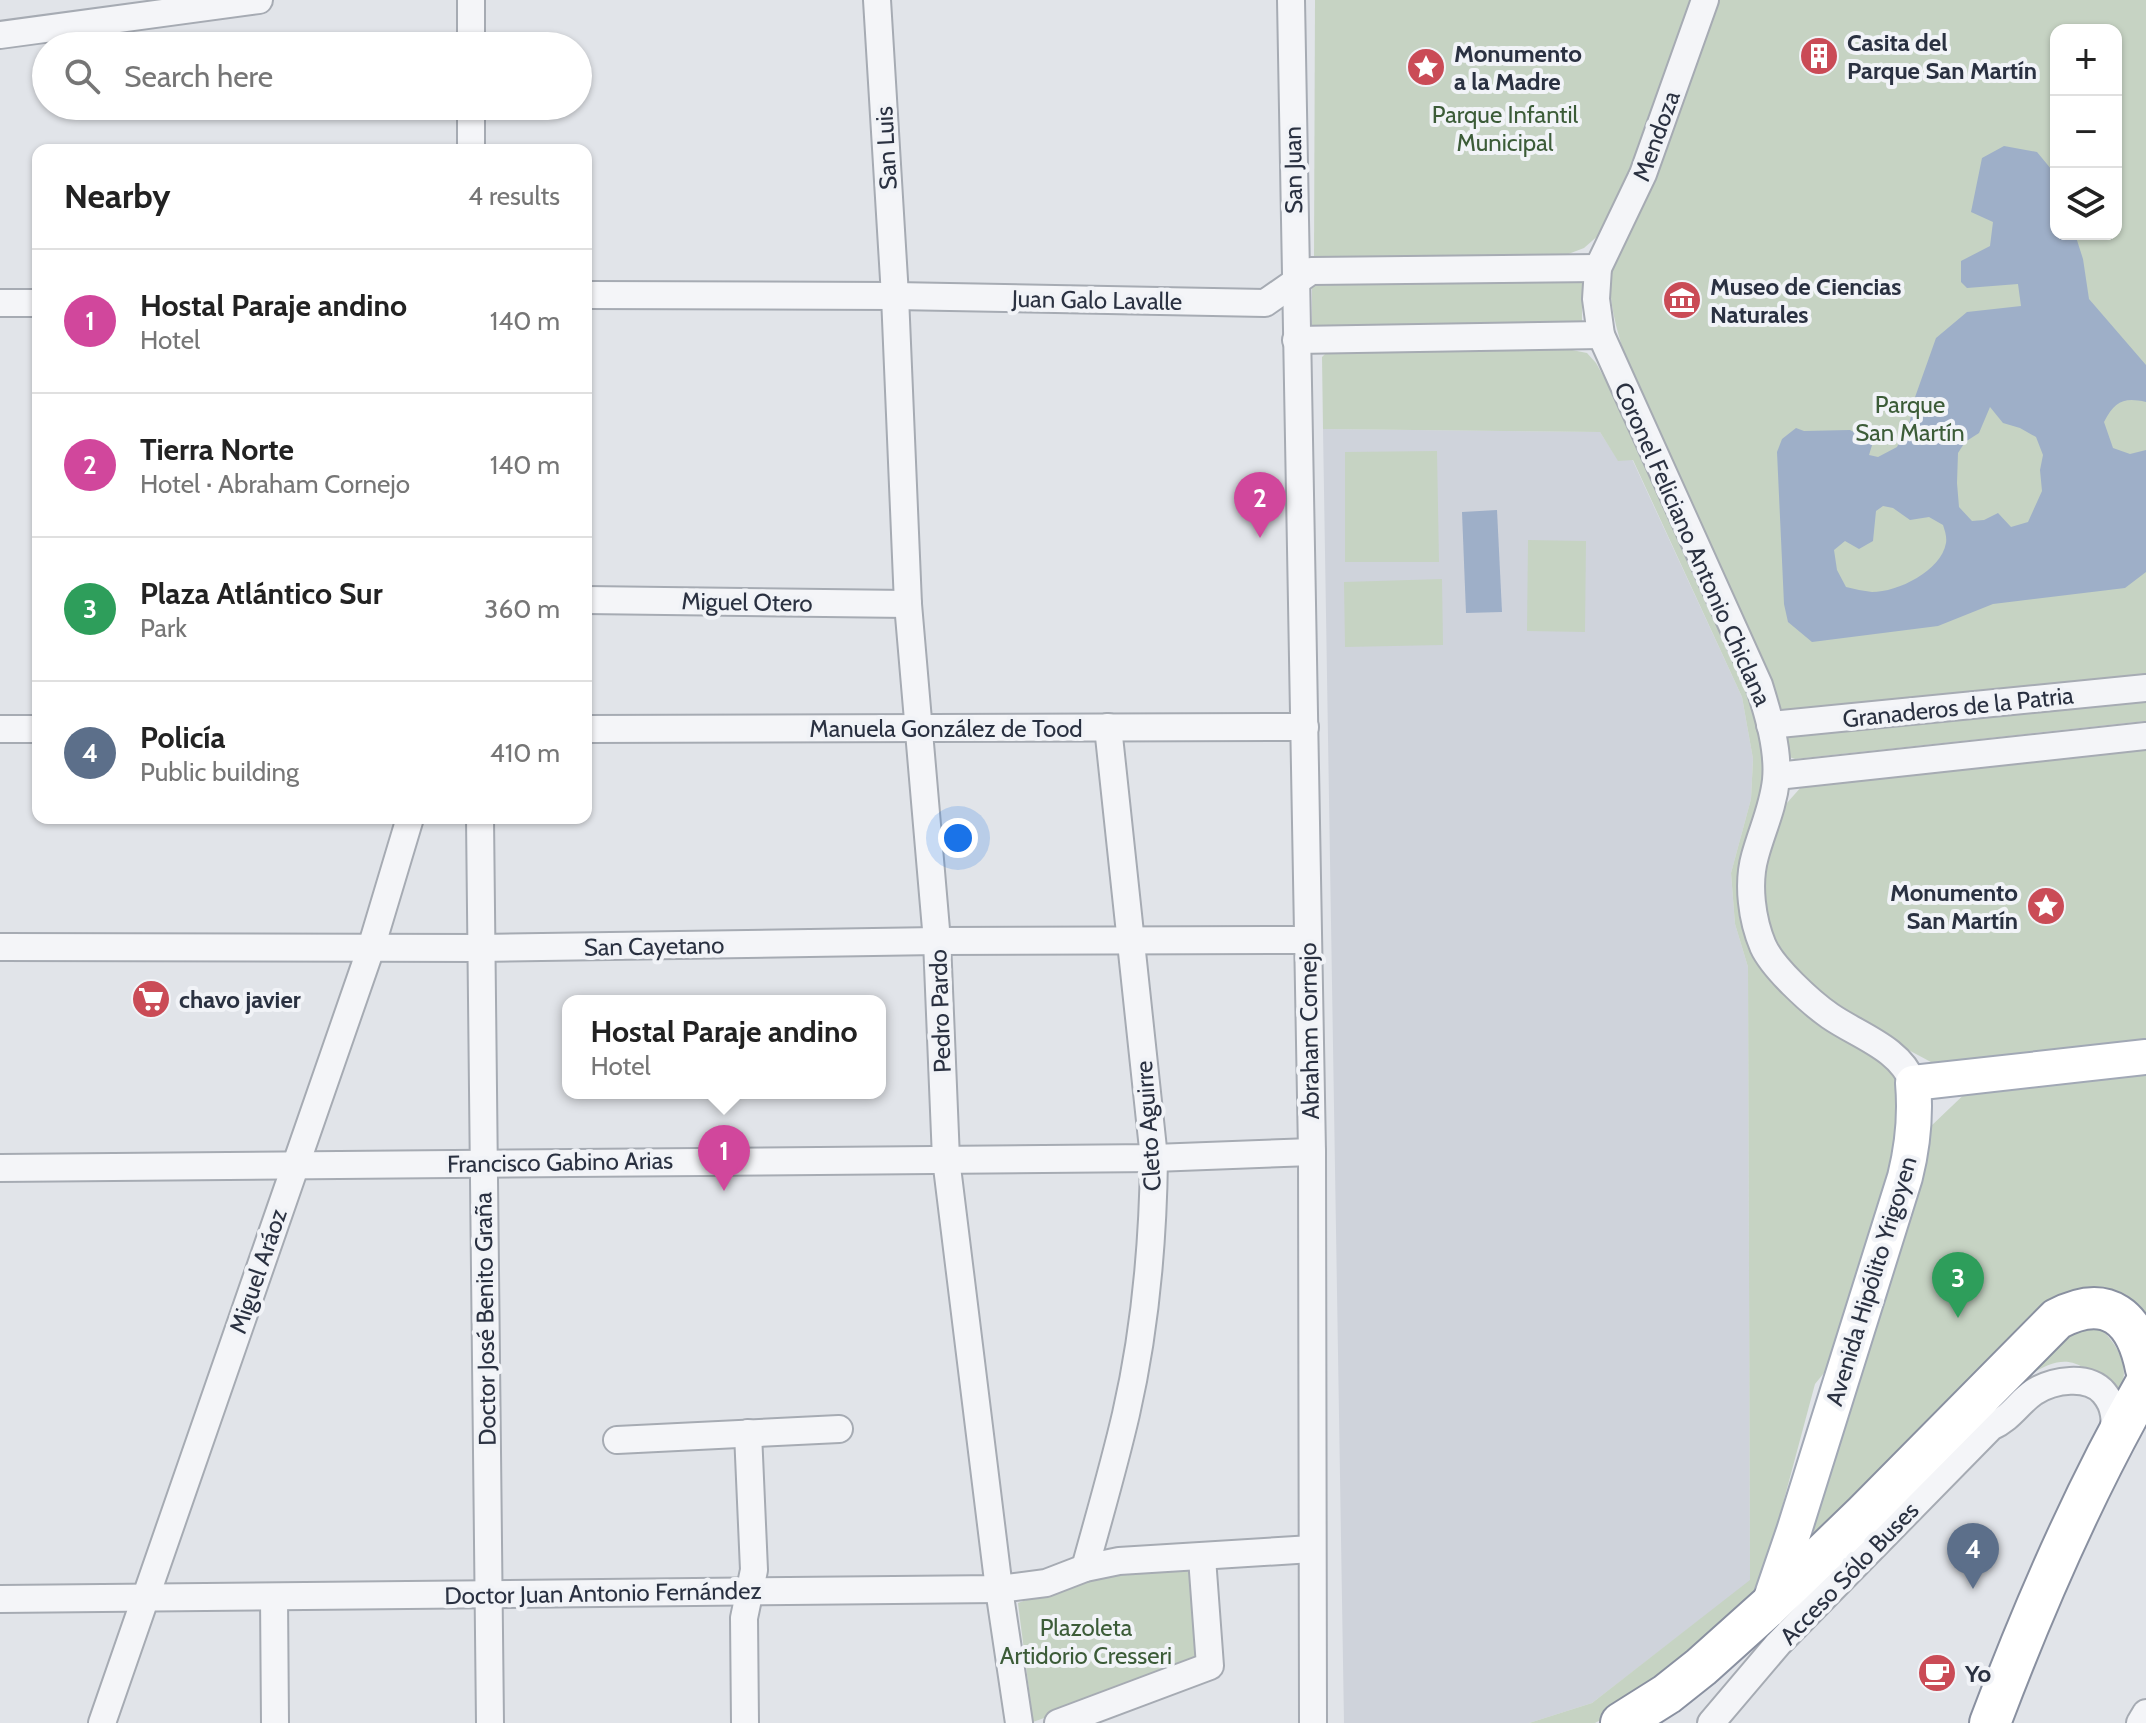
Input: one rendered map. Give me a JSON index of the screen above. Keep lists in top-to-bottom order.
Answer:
{
  "streets": {
    "highway": ["Avenida Hipólito Yrigoyen"],
    "street": [
      "Mendoza",
      "San Luis",
      "San Juan",
      "Juan Galo Lavalle",
      "Coronel Feliciano Antonio Chiclana",
      "Miguel Otero",
      "Granaderos de la Patria",
      "Manuela González de Tood",
      "San Cayetano",
      "Pedro Pardo",
      "Abraham Cornejo",
      "Cleto Aguirre",
      "Francisco Gabino Arias",
      "Miguel Aráoz",
      "Doctor José Benito Graña",
      "Acceso Sólo Buses",
      "Doctor Juan Antonio Fernández"
    ]
  },
  "crossings": [
    ["Mendoza", "Juan Galo Lavalle"],
    ["Mendoza", "Coronel Feliciano Antonio Chiclana"],
    ["San Luis", "Juan Galo Lavalle"],
    ["San Luis", "Pedro Pardo"],
    ["San Juan", "Juan Galo Lavalle"],
    ["San Juan", "Abraham Cornejo"],
    ["Juan Galo Lavalle", "Coronel Feliciano Antonio Chiclana"],
    ["Juan Galo Lavalle", "Pedro Pardo"],
    ["Coronel Feliciano Antonio Chiclana", "Granaderos de la Patria"],
    ["Coronel Feliciano Antonio Chiclana", "Avenida Hipólito Yrigoyen"],
    ["Miguel Otero", "Pedro Pardo"],
    ["Manuela González de Tood", "Pedro Pardo"],
    ["Manuela González de Tood", "Abraham Cornejo"],
    ["Manuela González de Tood", "Cleto Aguirre"],
    ["San Cayetano", "Pedro Pardo"],
    ["San Cayetano", "Abraham Cornejo"],
    ["San Cayetano", "Cleto Aguirre"],
    ["San Cayetano", "Miguel Aráoz"],
    ["San Cayetano", "Doctor José Benito Graña"],
    ["Pedro Pardo", "Francisco Gabino Arias"],
    ["Pedro Pardo", "Doctor Juan Antonio Fernández"],
    ["Abraham Cornejo", "Francisco Gabino Arias"],
    ["Abraham Cornejo", "Doctor Juan Antonio Fernández"],
    ["Cleto Aguirre", "Francisco Gabino Arias"],
    ["Cleto Aguirre", "Doctor Juan Antonio Fernández"],
    ["Francisco Gabino Arias", "Miguel Aráoz"],
    ["Francisco Gabino Arias", "Doctor José Benito Graña"],
    ["Miguel Aráoz", "Doctor Juan Antonio Fernández"],
    ["Doctor José Benito Graña", "Doctor Juan Antonio Fernández"]
  ],
  "parks": ["Parque Infantil Municipal", "Parque San Martín", "Plazoleta Artidorio Cresseri"],
  "places": {
    "building": ["Casita del Parque San Martín"],
    "place": ["Monumento a la Madre", "Monumento San Martín"],
    "museum": ["Museo de Ciencias Naturales"],
    "supermarket": ["chavo javier"],
    "cafe": ["Yo"]
  },
  "page": {
    "map_buttons": ["+", "−"],
    "search": "Search here",
    "heading": ["Nearby", "4 results"],
    "list": [
      {
        "mark": "1",
        "name": "Hostal Paraje andino",
        "note": "Hotel",
        "value": "140 m"
      },
      {
        "mark": "2",
        "name": "Tierra Norte",
        "note": "Hotel · Abraham Cornejo",
        "value": "140 m"
      },
      {
        "mark": "3",
        "name": "Plaza Atlántico Sur",
        "note": "Park",
        "value": "360 m"
      },
      {
        "mark": "4",
        "name": "Policía",
        "note": "Public building",
        "value": "410 m"
      }
    ],
    "pins": [
      "2",
      "1",
      "3",
      "4"
    ],
    "popup": ["Hostal Paraje andino", "Hotel"]
  }
}
